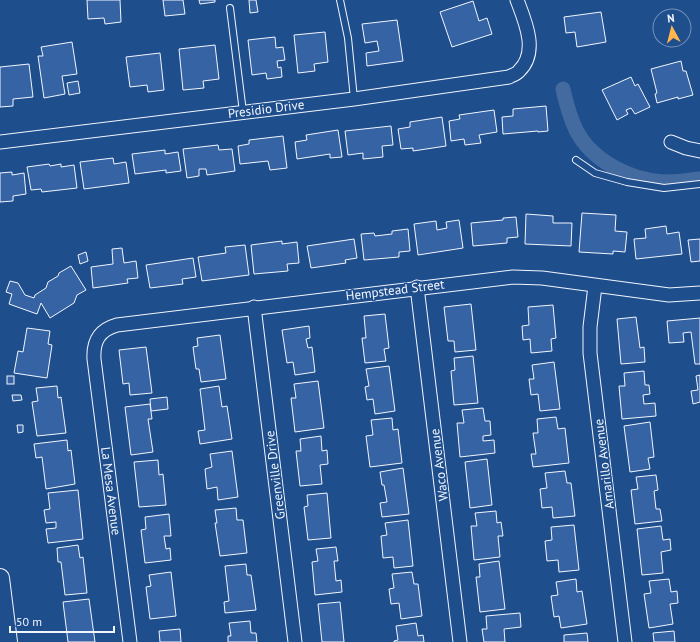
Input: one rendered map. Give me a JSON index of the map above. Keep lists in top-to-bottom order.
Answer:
{
  "streets": {
    "street": [
      "Presidio Drive",
      "Hempstead Street",
      "Amarillo Avenue",
      "Waco Avenue",
      "Greenville Drive",
      "La Mesa Avenue"
    ]
  },
  "crossings": [
    ["Hempstead Street", "Amarillo Avenue"],
    ["Hempstead Street", "Waco Avenue"],
    ["Hempstead Street", "Greenville Drive"],
    ["Hempstead Street", "La Mesa Avenue"]
  ],
  "scale_bar": "50 m",
  "north": "top"
}
